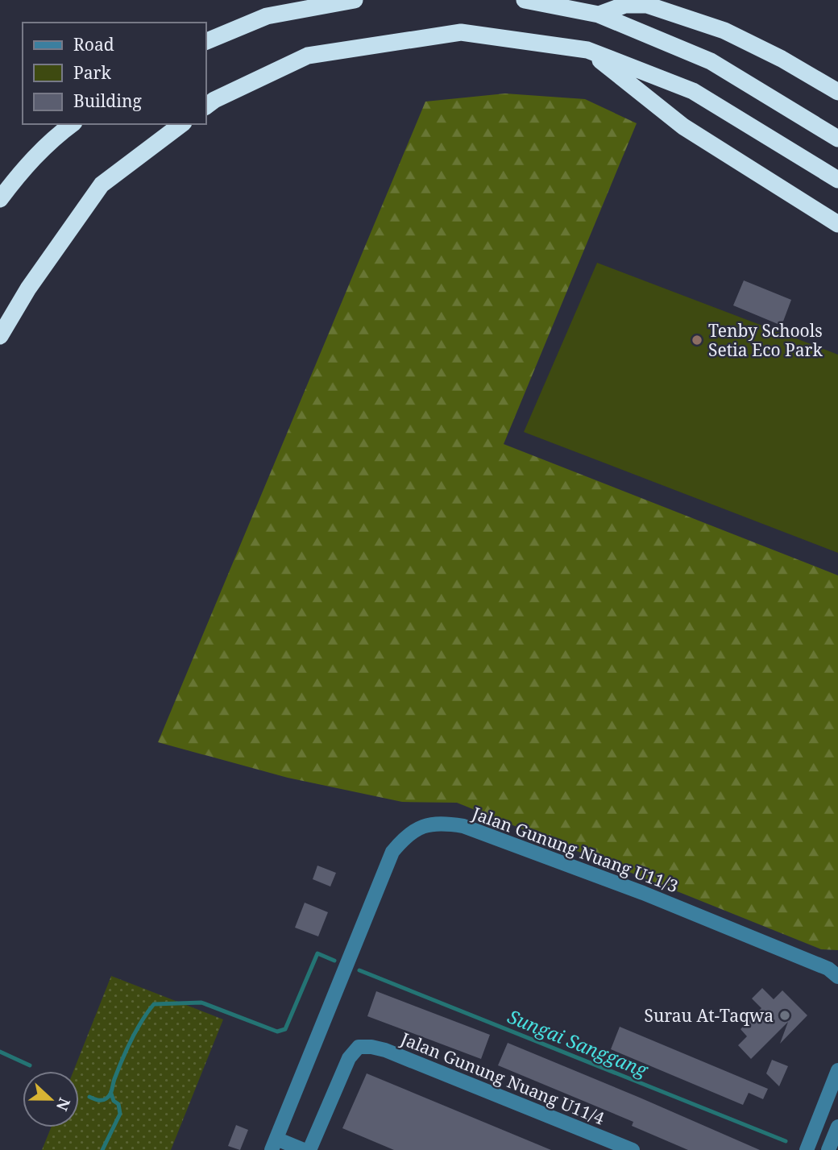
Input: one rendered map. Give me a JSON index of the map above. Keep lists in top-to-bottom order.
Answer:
{
  "streets": {
    "street": ["Jalan Gunung Nuang U11/3", "Jalan Gunung Nuang U11/4"]
  },
  "water": ["Sungai Sanggang"],
  "places": ["Tenby Schools Setia Eco Park", "Surau At-Taqwa"],
  "legend": ["Road", "Park", "Building"],
  "north": "right"
}
